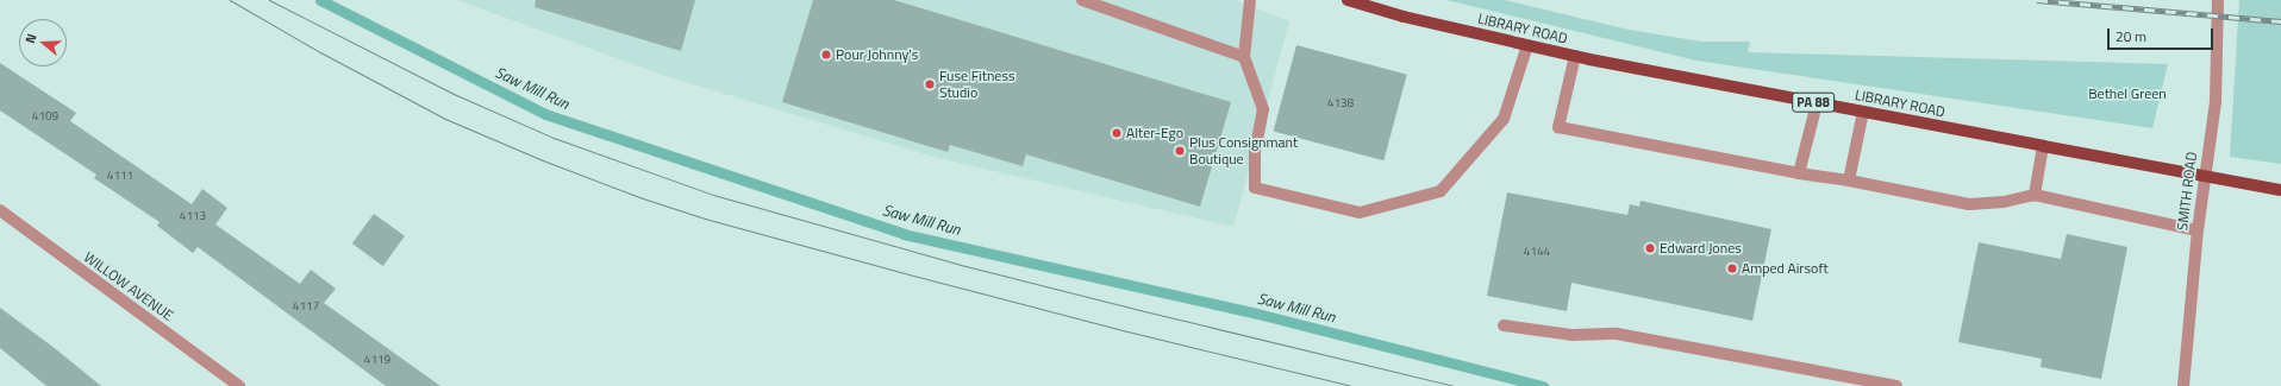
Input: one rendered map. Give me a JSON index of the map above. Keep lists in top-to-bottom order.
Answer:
{
  "streets": {
    "main road": ["LIBRARY ROAD", "PA 88"],
    "street": ["SMITH ROAD", "WILLOW AVENUE"]
  },
  "crossings": [
    ["LIBRARY ROAD", "SMITH ROAD"]
  ],
  "water": ["Saw Mill Run"],
  "parks": ["Bethel Green"],
  "places": [
    "Pour Johnny's",
    "Fuse Fitness Studio",
    "Alter-Ego",
    "Plus Consignmant Boutique",
    "Edward Jones",
    "Amped Airsoft"
  ],
  "house_numbers": [
    "4138",
    "4109",
    "4111",
    "4113",
    "4144",
    "4117",
    "4119"
  ],
  "scale_bar": "20 m",
  "north": "left"
}
